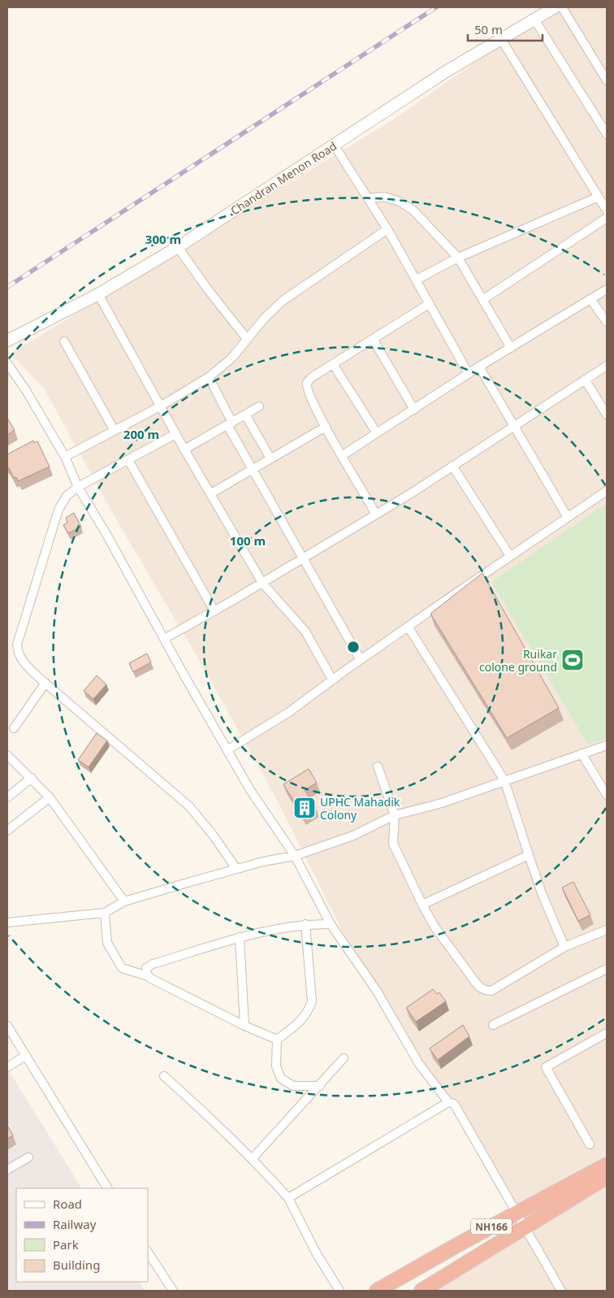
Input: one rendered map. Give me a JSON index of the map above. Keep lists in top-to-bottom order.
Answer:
{
  "streets": {
    "highway": ["NH166"],
    "street": ["Chandran Menon Road"]
  },
  "places": {
    "sports": ["Ruikar colone ground"],
    "building": ["UPHC Mahadik Colony"]
  },
  "legend": [
    "Road",
    "Railway",
    "Park",
    "Building"
  ],
  "scale_bar": "50 m",
  "rings": ["300 m", "200 m", "100 m"]
}
